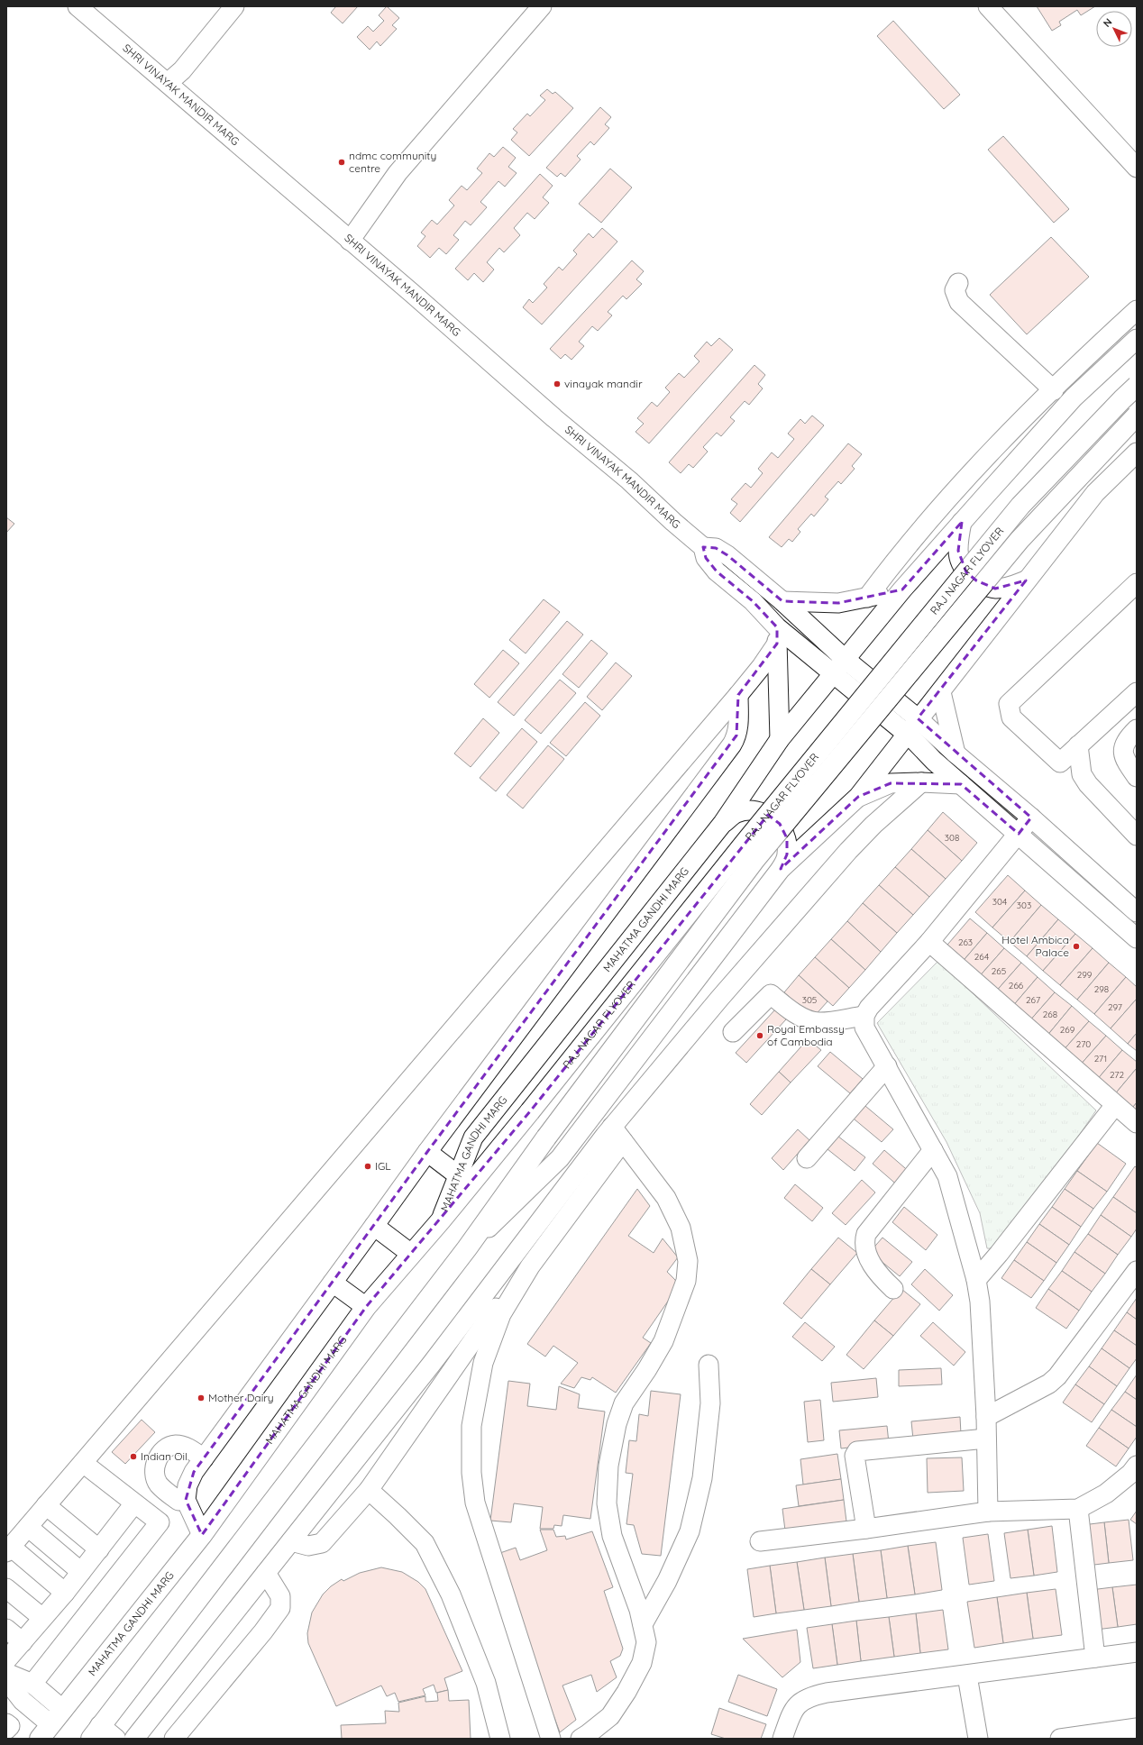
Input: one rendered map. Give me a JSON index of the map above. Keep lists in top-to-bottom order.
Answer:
{
  "streets": {
    "main road": ["RAJ NAGAR FLYOVER", "MAHATMA GANDHI MARG"],
    "street": ["SHRI VINAYAK MANDIR MARG"]
  },
  "crossings": [
    ["SHRI VINAYAK MANDIR MARG", "MAHATMA GANDHI MARG"],
    ["RAJ NAGAR FLYOVER", "MAHATMA GANDHI MARG"]
  ],
  "places": [
    "ndmc community centre",
    "vinayak mandir",
    "Hotel Ambica Palace",
    "Royal Embassy of Cambodia",
    "IGL",
    "Mother Dairy",
    "Indian Oil"
  ],
  "house_numbers": [
    "308",
    "304",
    "303",
    "263",
    "264",
    "265",
    "299",
    "266",
    "298",
    "305",
    "267",
    "297",
    "268",
    "269",
    "270",
    "271",
    "272"
  ],
  "north": "top left"
}
